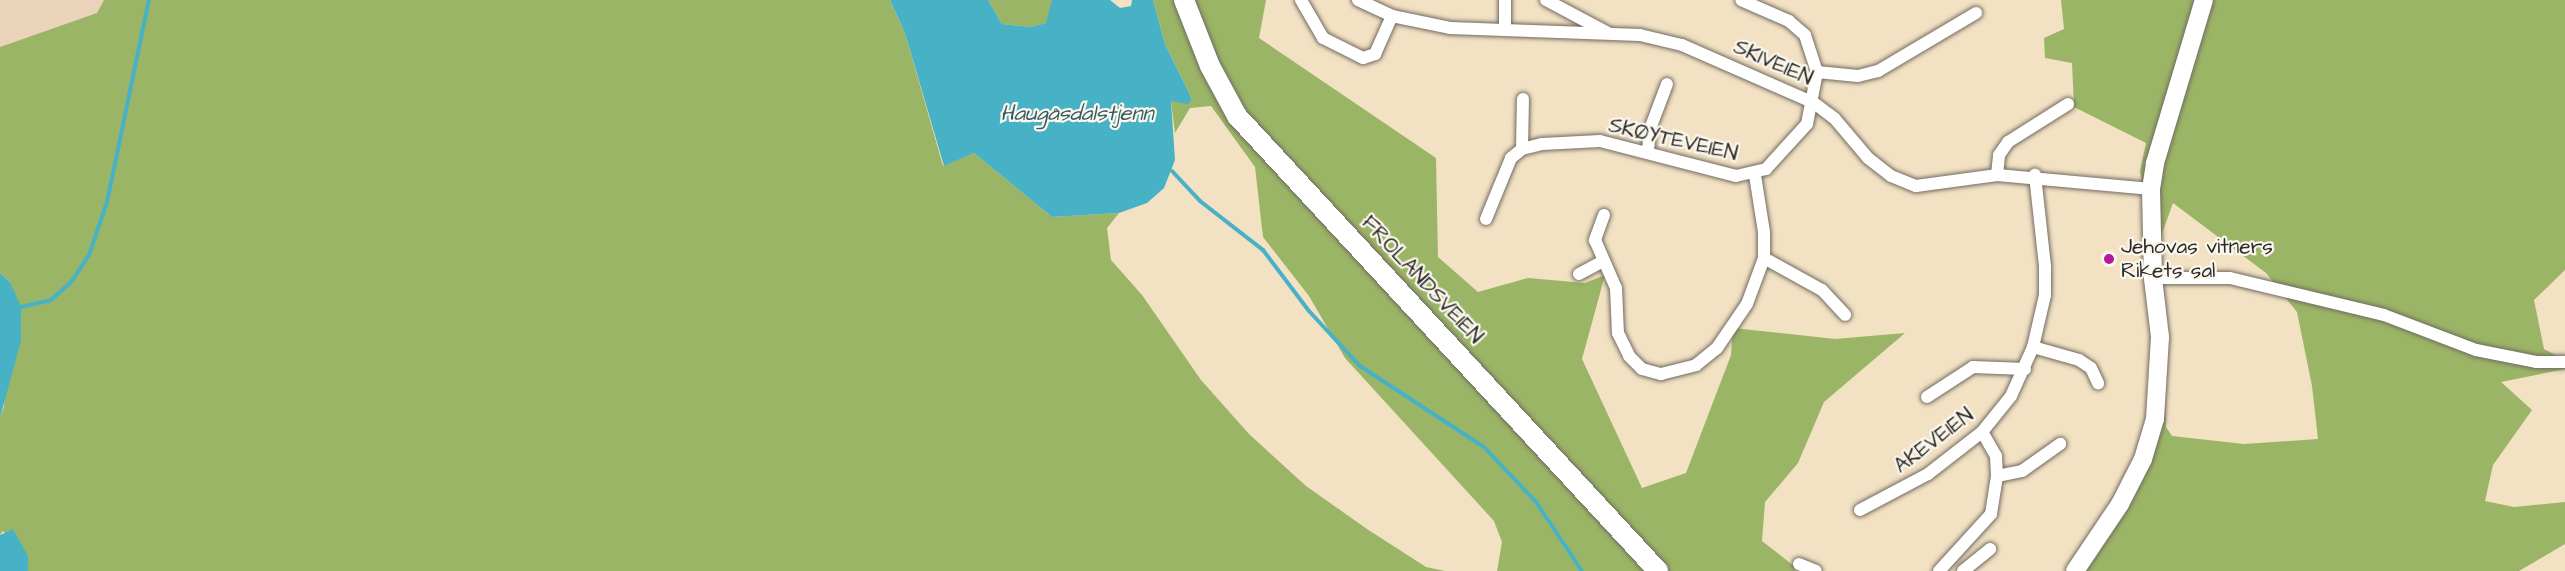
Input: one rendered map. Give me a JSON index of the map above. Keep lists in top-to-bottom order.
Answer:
{
  "streets": {
    "main road": ["FROLANDSVEIEN"],
    "street": ["SKIVEIEN", "SKØYTEVEIEN", "AKEVEIEN"]
  },
  "crossings": [
    ["SKIVEIEN", "SKØYTEVEIEN"],
    ["SKIVEIEN", "AKEVEIEN"]
  ],
  "water": ["Haugåsdalstjenn"],
  "places": ["Jehovas vitners Rikets sal"]
}
